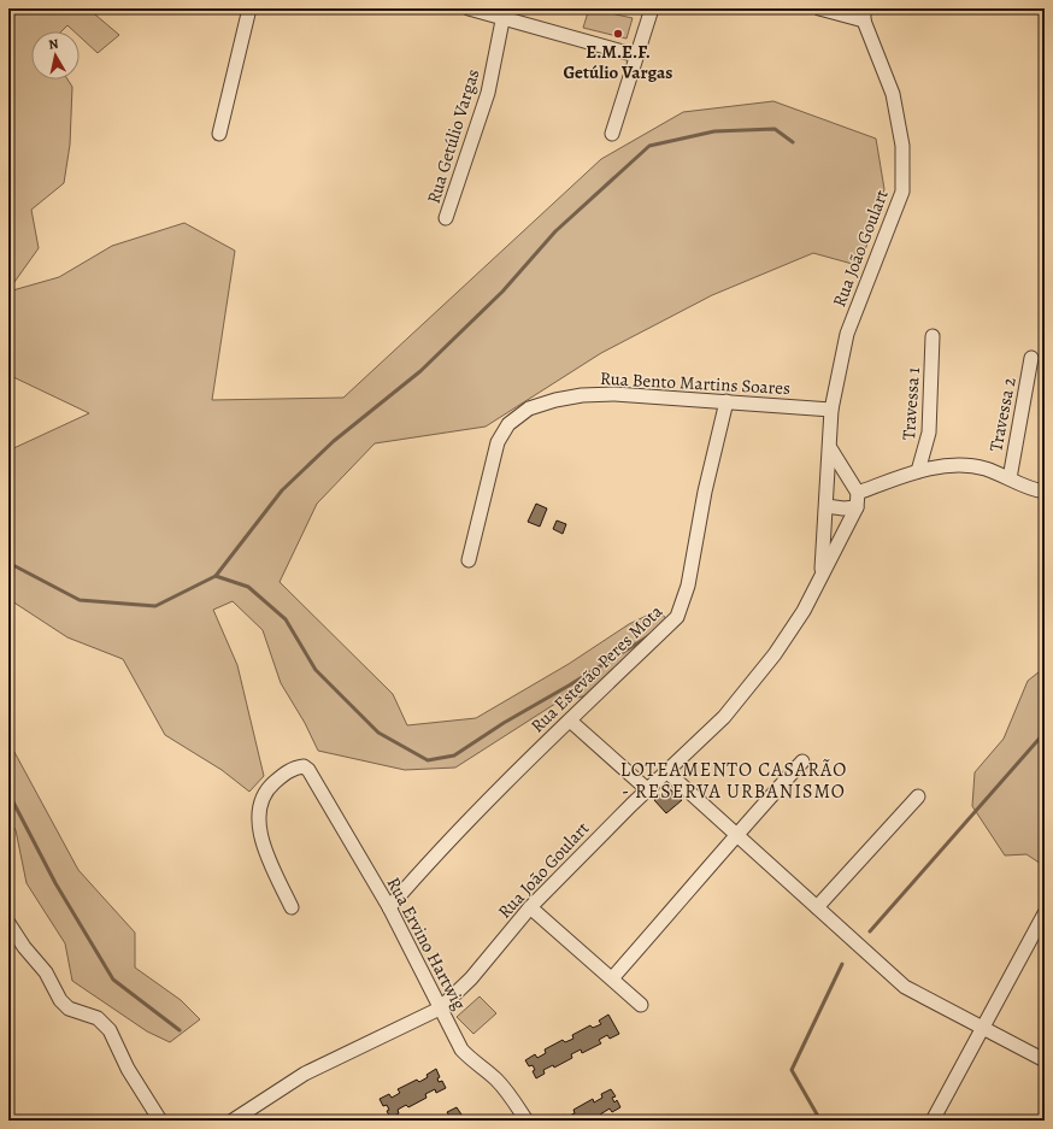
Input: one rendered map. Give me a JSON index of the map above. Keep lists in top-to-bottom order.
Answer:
{
  "streets": {
    "street": [
      "Rua Getúlio Vargas",
      "Rua João Goulart",
      "Rua Bento Martins Soares",
      "Travessa 1",
      "Travessa 2",
      "Rua Estevão Peres Mota",
      "Rua Ervino Hartwig"
    ]
  },
  "crossings": [
    ["Rua João Goulart", "Rua Bento Martins Soares"],
    ["Rua João Goulart", "Rua Ervino Hartwig"],
    ["Rua Bento Martins Soares", "Rua Estevão Peres Mota"],
    ["Rua Estevão Peres Mota", "Rua Ervino Hartwig"]
  ],
  "districts": ["LOTEAMENTO CASARÃO - RESERVA URBANISMO"],
  "places": ["E.M.E.F. Getúlio Vargas"],
  "north": "top"
}
